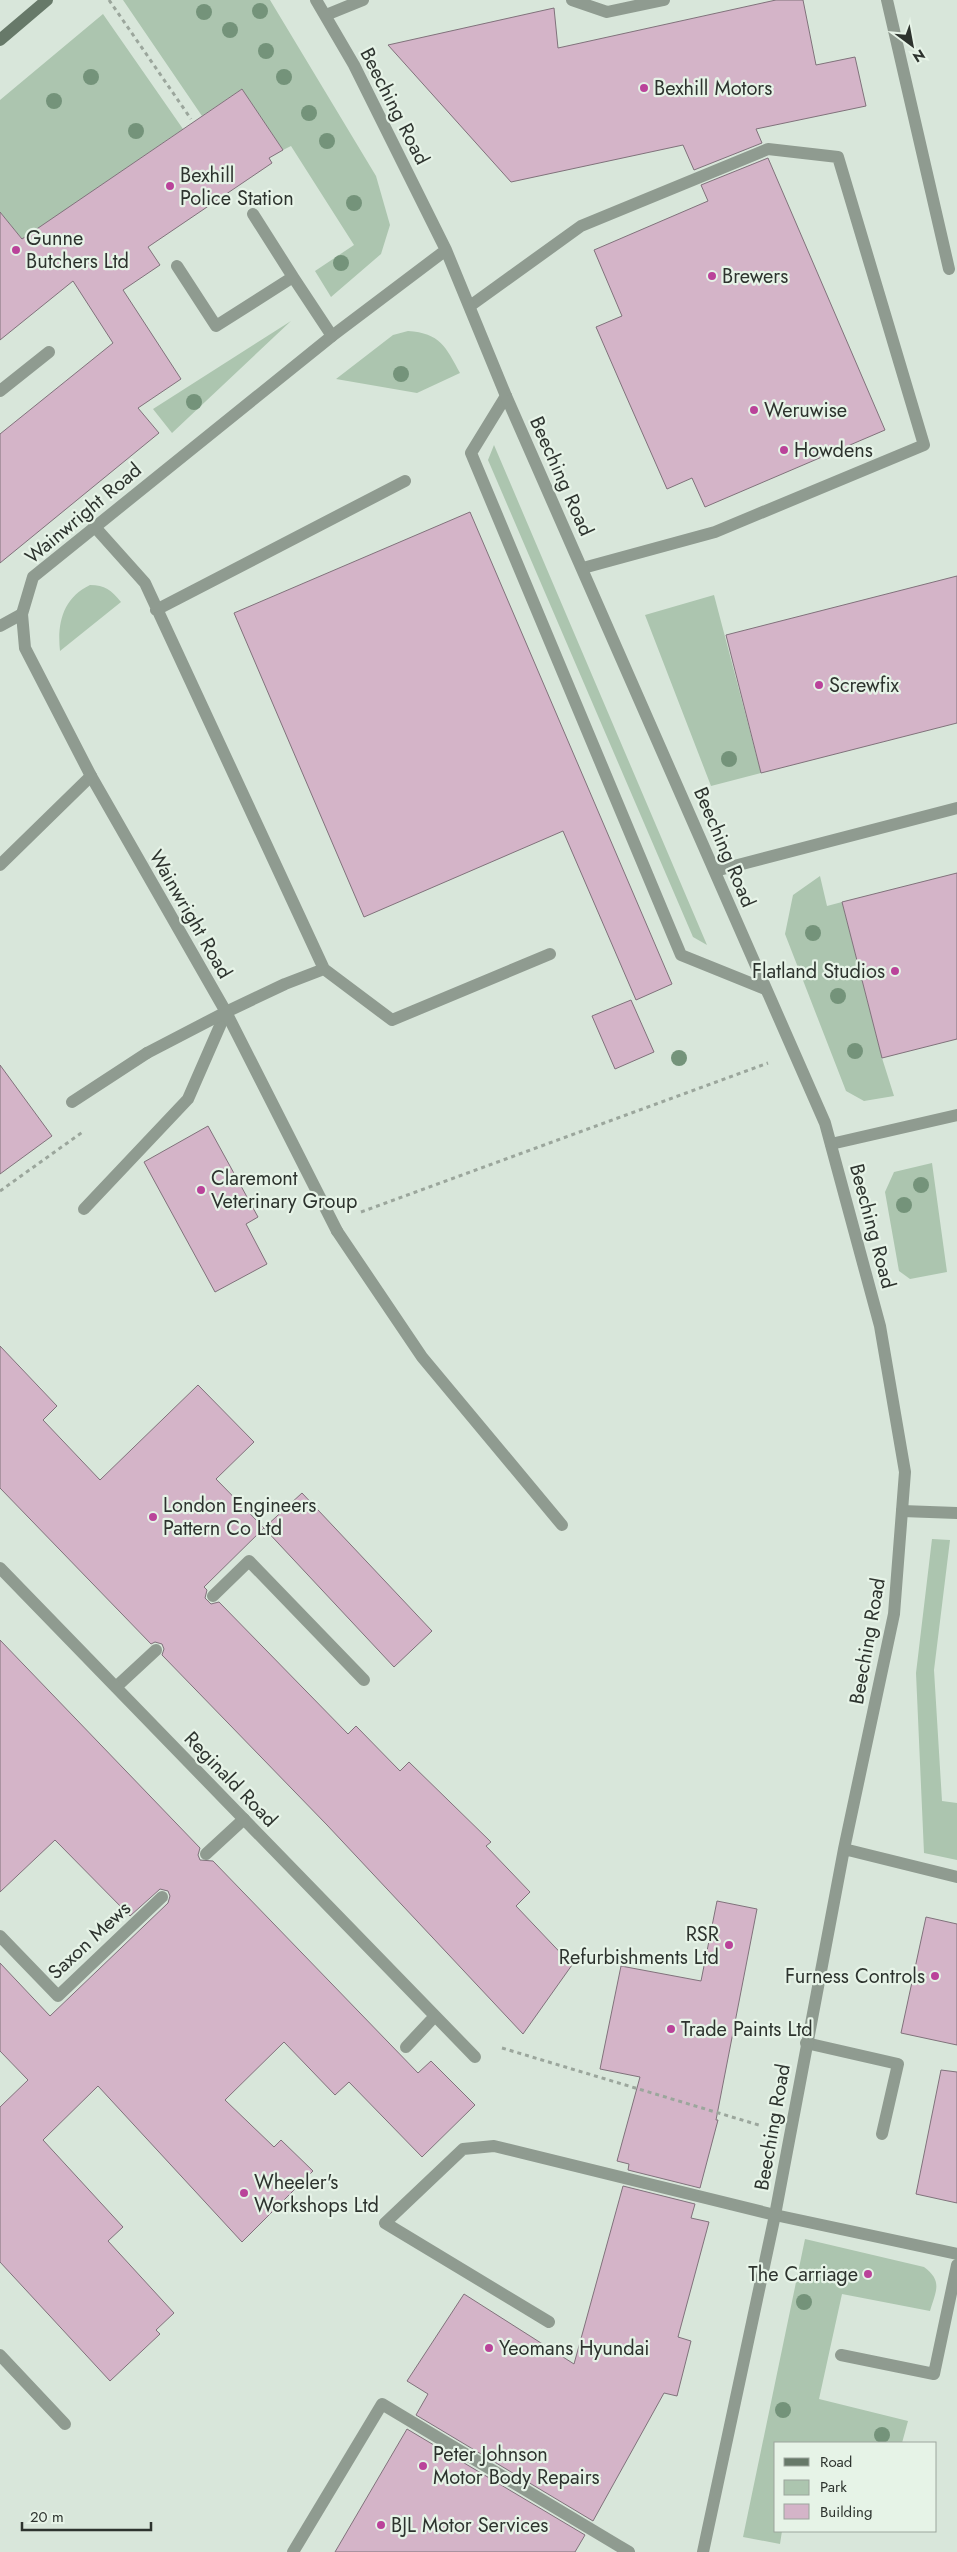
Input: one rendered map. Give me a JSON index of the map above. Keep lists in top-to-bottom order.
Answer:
{
  "streets": {
    "street": [
      "Beeching Road",
      "Wainwright Road",
      "Reginald Road",
      "Saxon Mews"
    ]
  },
  "crossings": [
    ["Beeching Road", "Wainwright Road"]
  ],
  "places": [
    "Bexhill Motors",
    "Bexhill Police Station",
    "Gunne Butchers Ltd",
    "Brewers",
    "Weruwise",
    "Howdens",
    "Screwfix",
    "Flatland Studios",
    "Claremont Veterinary Group",
    "London Engineers Pattern Co Ltd",
    "RSR Refurbishments Ltd",
    "Furness Controls",
    "Trade Paints Ltd",
    "Wheeler's Workshops Ltd",
    "The Carriage",
    "Yeomans Hyundai",
    "Peter Johnson Motor Body Repairs",
    "BJL Motor Services"
  ],
  "legend": ["Road", "Park", "Building"],
  "scale_bar": "20 m",
  "north": "bottom right"
}
